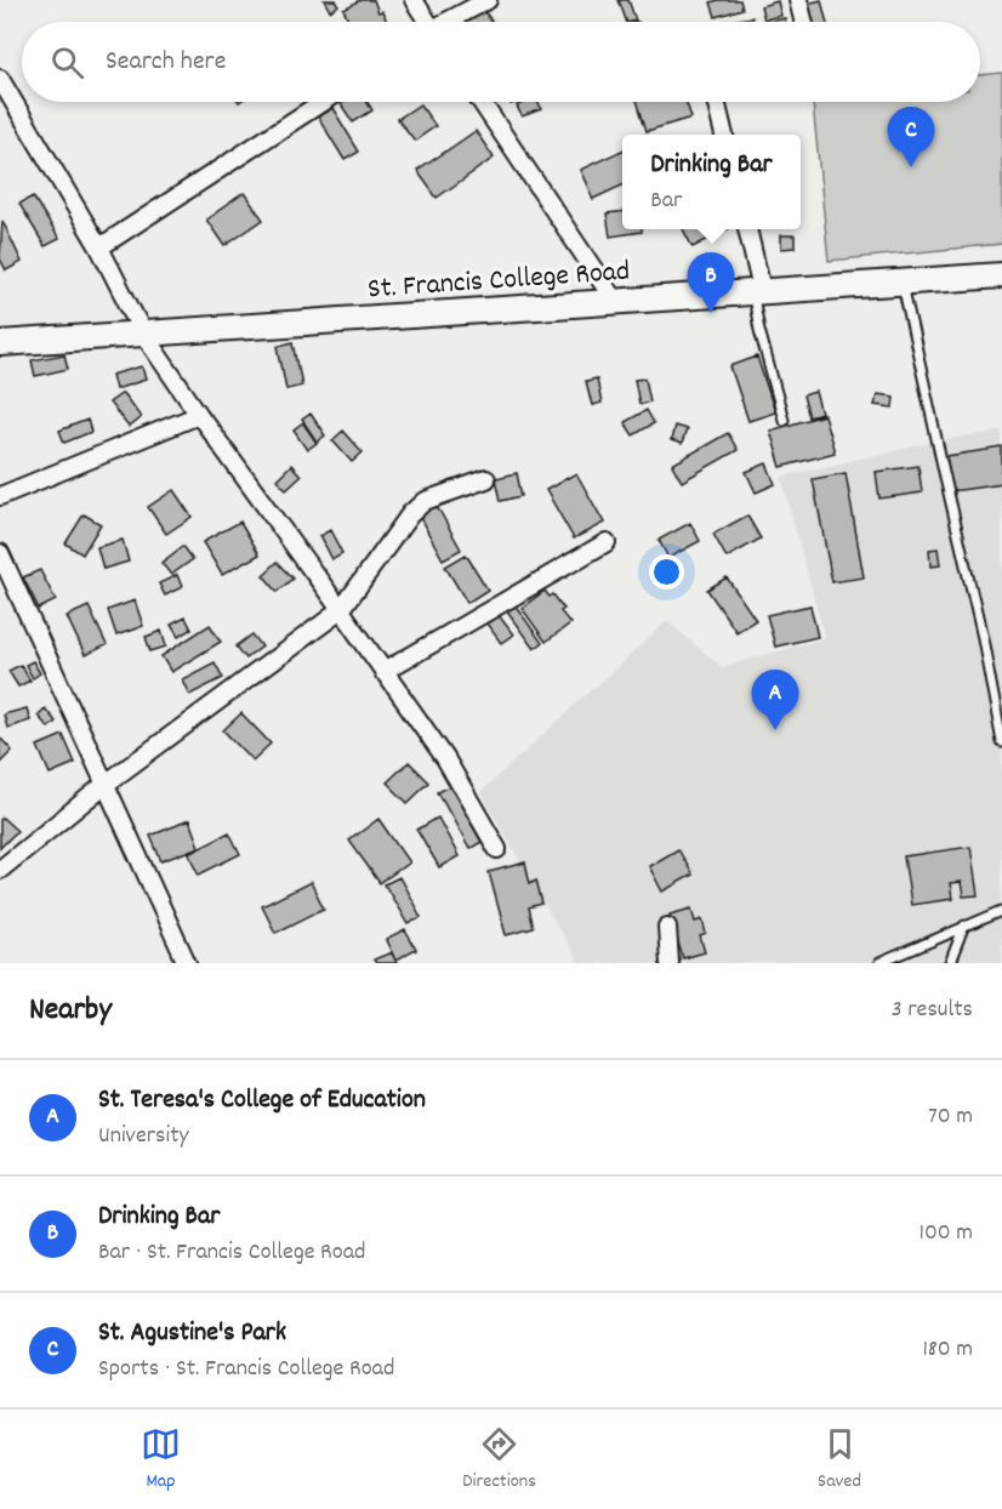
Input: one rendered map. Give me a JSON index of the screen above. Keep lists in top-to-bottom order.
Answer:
{
  "streets": {
    "main road": ["St. Francis College Road"]
  },
  "page": {
    "search": "Search here",
    "pins": ["C", "B", "A"],
    "popup": ["Drinking Bar", "Bar"],
    "heading": ["Nearby", "3 results"],
    "list": [
      {
        "mark": "A",
        "name": "St. Teresa's College of Education",
        "note": "University",
        "value": "70 m"
      },
      {
        "mark": "B",
        "name": "Drinking Bar",
        "note": "Bar · St. Francis College Road",
        "value": "100 m"
      },
      {
        "mark": "C",
        "name": "St. Agustine's Park",
        "note": "Sports · St. Francis College Road",
        "value": "180 m"
      }
    ],
    "nav": ["Map", "Directions", "Saved"]
  }
}
